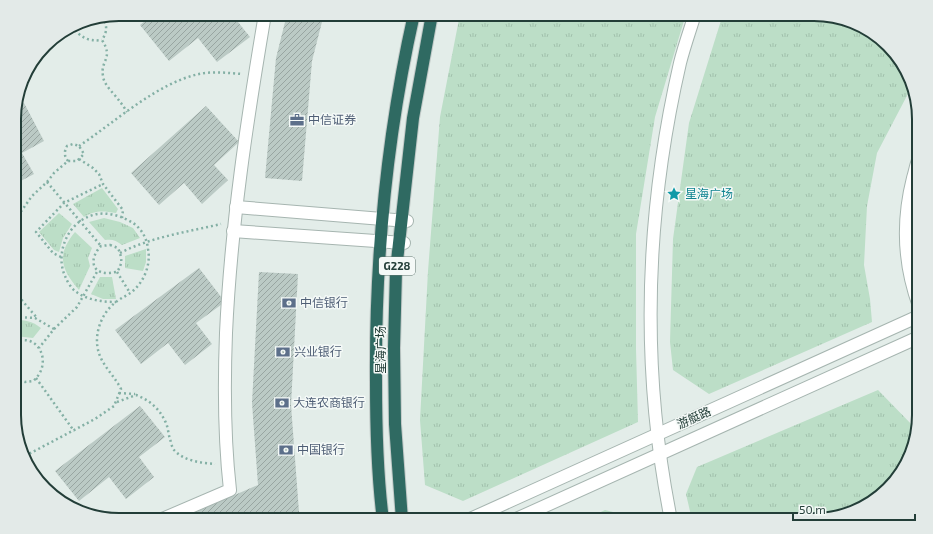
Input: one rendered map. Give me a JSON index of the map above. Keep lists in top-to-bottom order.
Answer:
{
  "streets": {
    "highway": ["G228", "星海广场"],
    "street": ["游艇路"]
  },
  "places": {
    "office": ["中信证券"],
    "place": ["星海广场"],
    "bank": [
      "中信银行",
      "兴业银行",
      "大连农商银行",
      "中国银行"
    ]
  },
  "scale_bar": "50 m"
}
